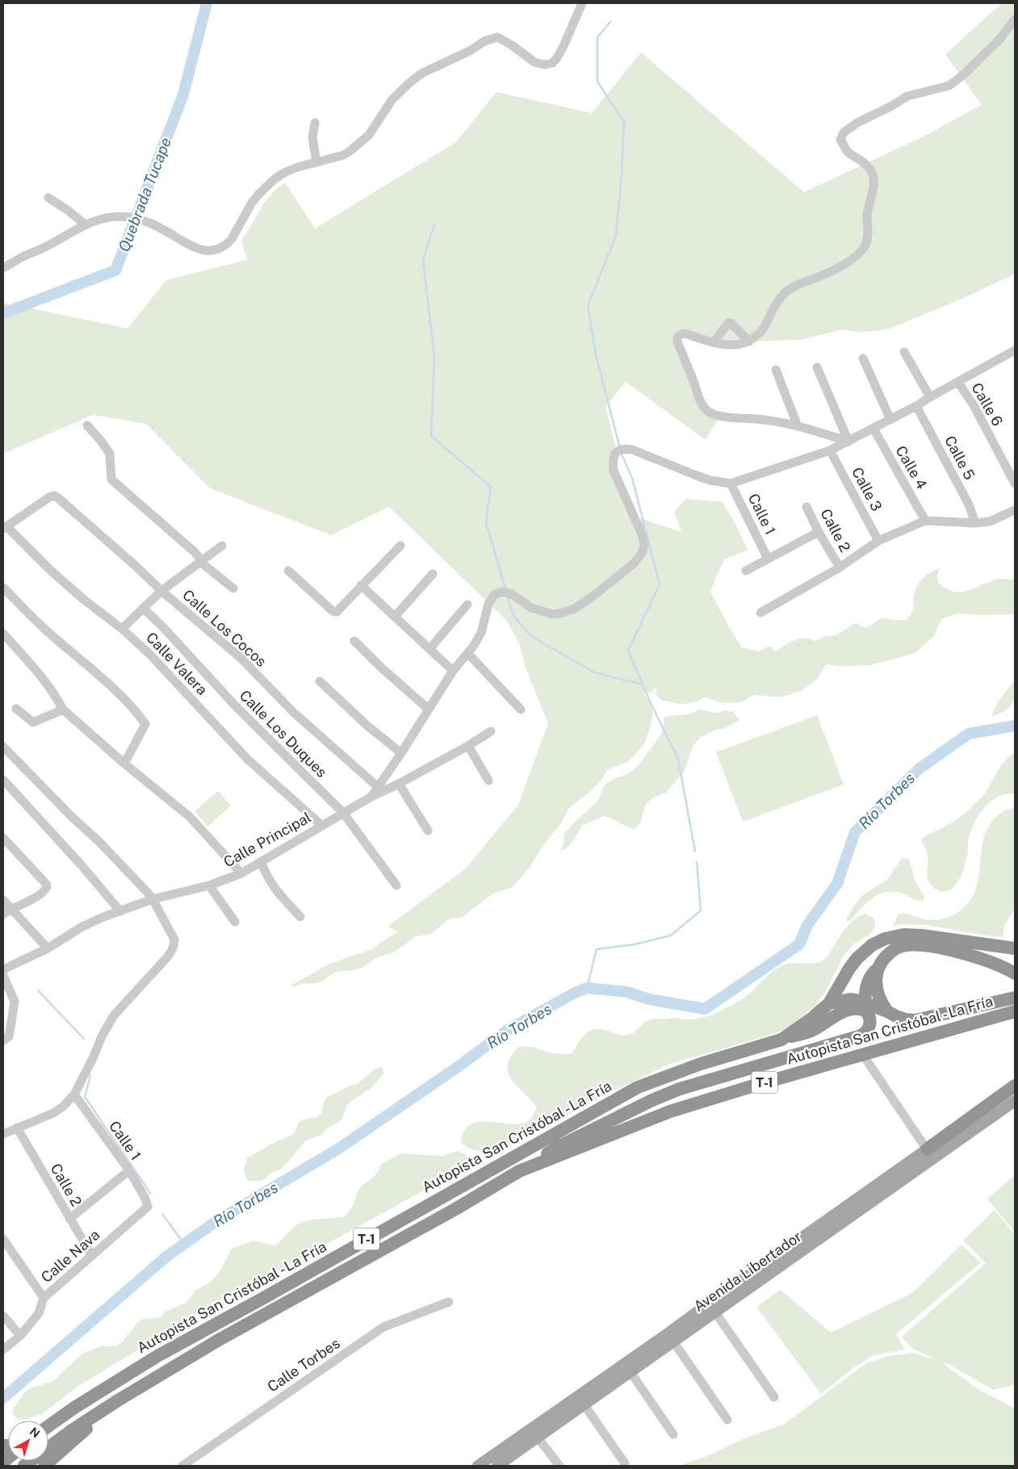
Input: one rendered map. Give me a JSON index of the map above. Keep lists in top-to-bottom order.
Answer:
{
  "streets": {
    "highway": ["Autopista San Cristóbal - La Fría", "T-1"],
    "main road": ["Avenida Libertador"],
    "street": [
      "Calle 6",
      "Calle 5",
      "Calle 4",
      "Calle 3",
      "Calle 1",
      "Calle 2",
      "Calle Los Cocos",
      "Calle Valera",
      "Calle Los Duques",
      "Calle Principal",
      "Calle Nava",
      "Calle Torbes"
    ]
  },
  "crossings": [
    ["Calle 1", "Calle Nava"],
    ["Calle 2", "Calle Nava"],
    ["Calle Los Cocos", "Calle Valera"],
    ["Calle Valera", "Calle Principal"],
    ["Calle Los Duques", "Calle Principal"]
  ],
  "water": ["Quebrada Tucape", "Río Torbes"],
  "north": "top right"
}
